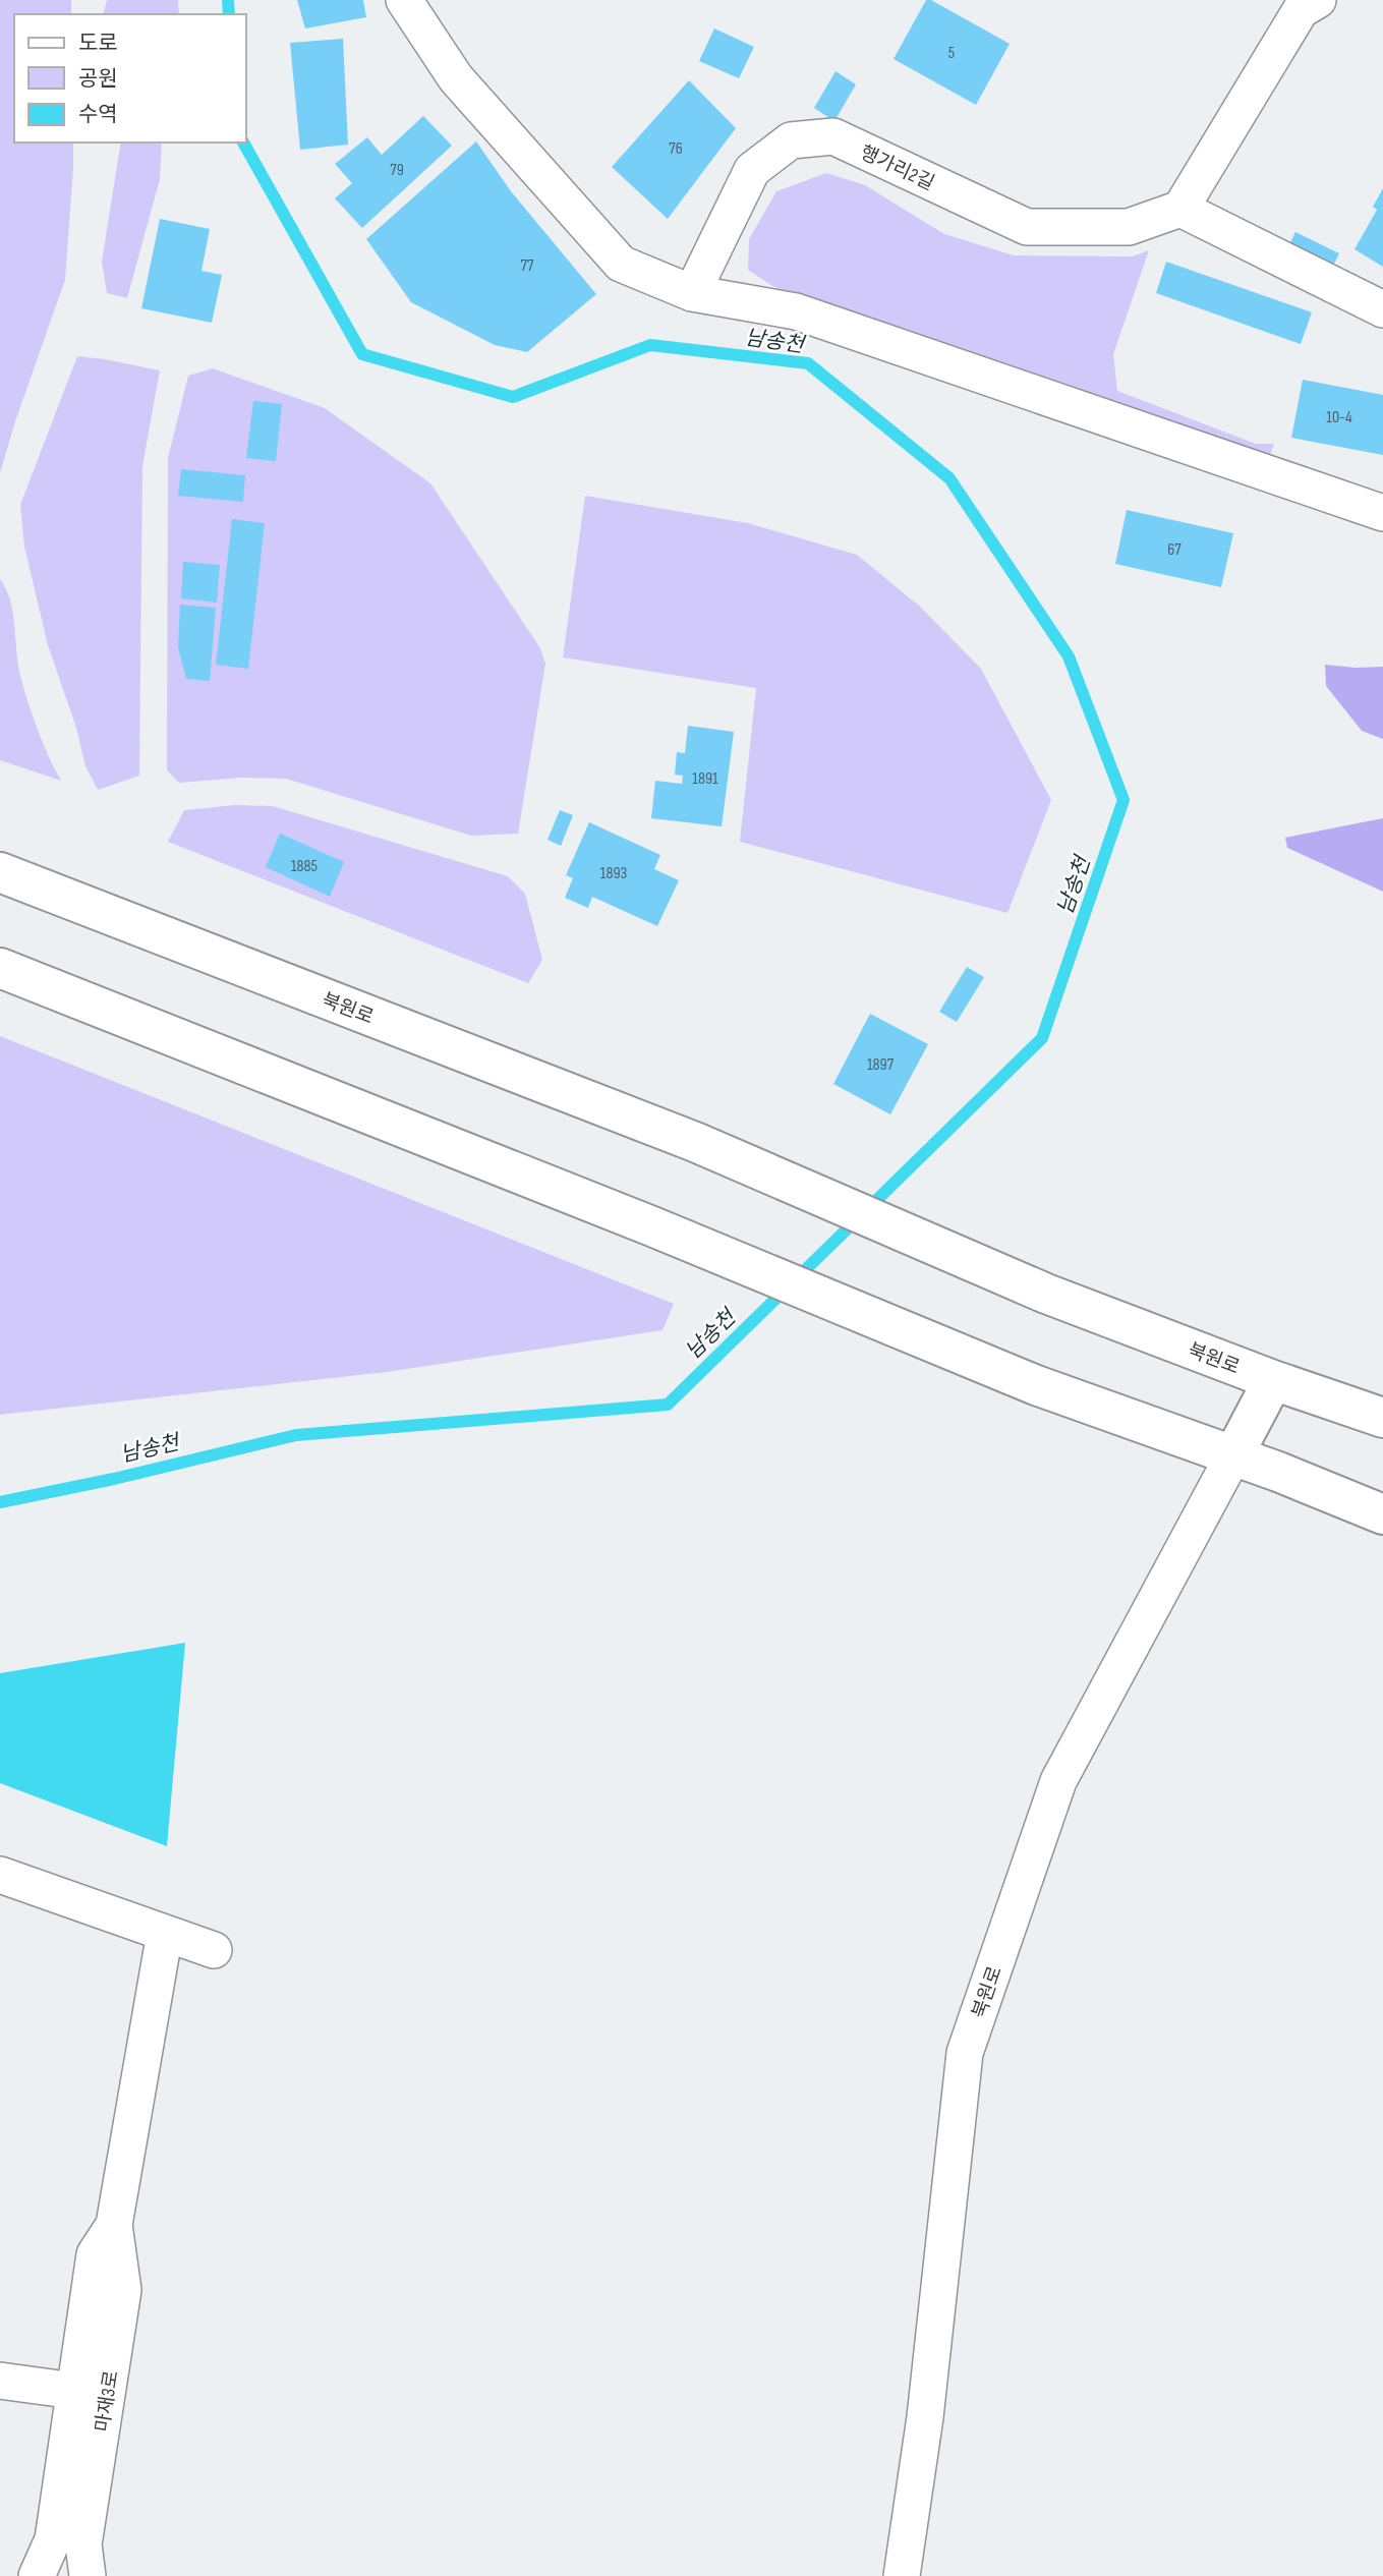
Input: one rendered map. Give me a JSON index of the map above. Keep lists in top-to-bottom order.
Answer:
{
  "streets": {
    "street": ["행가리2길", "북원로", "마재3로"]
  },
  "water": ["남송천"],
  "house_numbers": [
    "5",
    "76",
    "79",
    "77",
    "10-4",
    "67",
    "1891",
    "1885",
    "1893",
    "1897"
  ],
  "legend": ["도로", "공원", "수역"]
}
